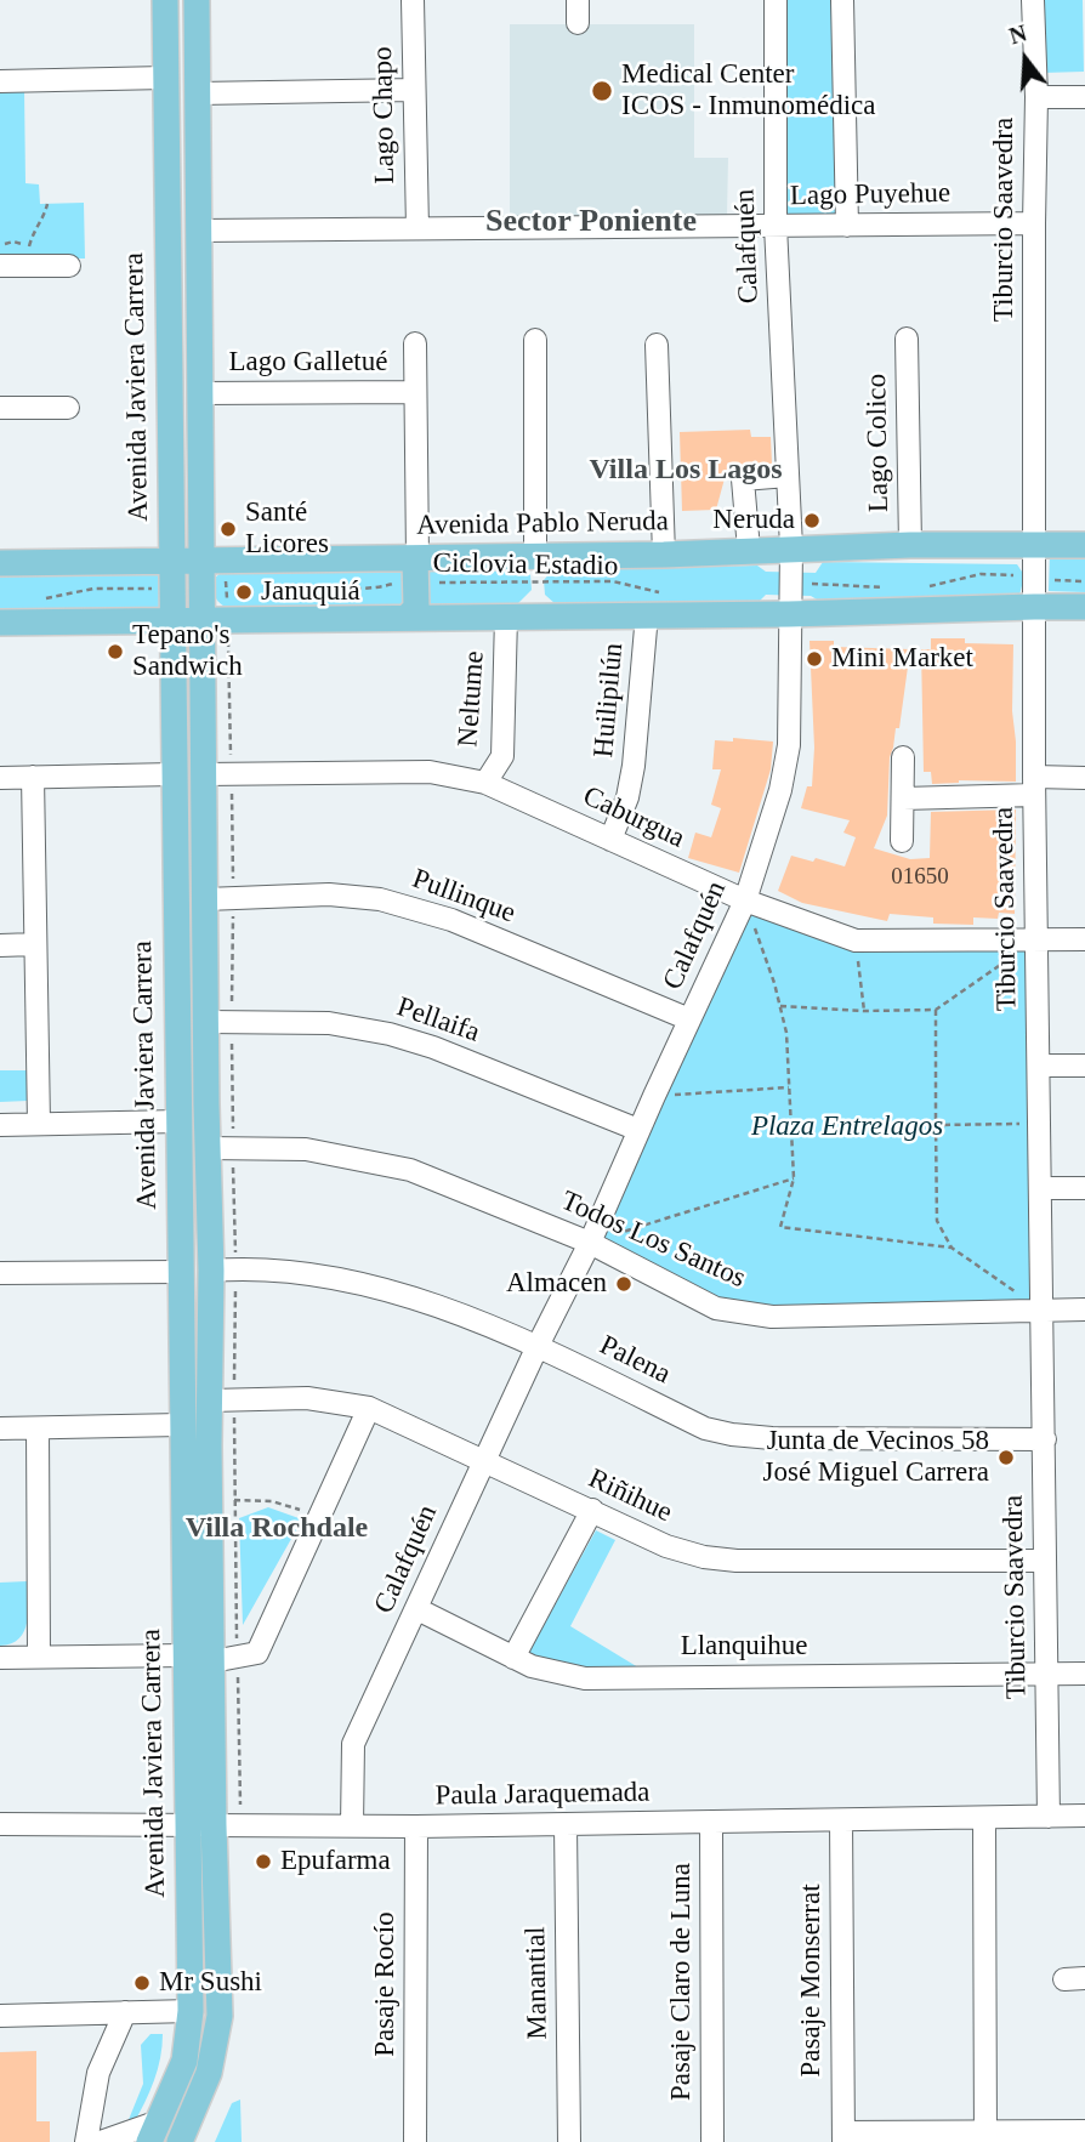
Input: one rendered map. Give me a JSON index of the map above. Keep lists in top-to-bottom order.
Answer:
{
  "streets": {
    "main road": ["Avenida Javiera Carrera", "Avenida Pablo Neruda"],
    "street": [
      "Lago Chapo",
      "Lago Puyehue",
      "Tiburcio Saavedra",
      "Calafquén",
      "Lago Galletué",
      "Lago Colico",
      "Neltume",
      "Huilipilún",
      "Caburgua",
      "Pullinque",
      "Pellaifa",
      "Todos Los Santos",
      "Palena",
      "Riñihue",
      "Llanquihue",
      "Paula Jaraquemada",
      "Pasaje Monserrat",
      "Pasaje Claro de Luna",
      "Manantial",
      "Pasaje Rocío"
    ],
    "path": ["Ciclovia Estadio"]
  },
  "crossings": [
    ["Lago Chapo", "Lago Puyehue"],
    ["Lago Puyehue", "Tiburcio Saavedra"],
    ["Lago Puyehue", "Calafquén"],
    ["Tiburcio Saavedra", "Avenida Pablo Neruda"],
    ["Tiburcio Saavedra", "Caburgua"],
    ["Tiburcio Saavedra", "Todos Los Santos"],
    ["Tiburcio Saavedra", "Palena"],
    ["Tiburcio Saavedra", "Riñihue"],
    ["Tiburcio Saavedra", "Llanquihue"],
    ["Tiburcio Saavedra", "Paula Jaraquemada"],
    ["Calafquén", "Avenida Pablo Neruda"],
    ["Calafquén", "Caburgua"],
    ["Calafquén", "Pullinque"],
    ["Calafquén", "Pellaifa"],
    ["Calafquén", "Todos Los Santos"],
    ["Calafquén", "Palena"],
    ["Calafquén", "Riñihue"],
    ["Calafquén", "Llanquihue"],
    ["Calafquén", "Paula Jaraquemada"],
    ["Avenida Javiera Carrera", "Avenida Pablo Neruda"],
    ["Avenida Javiera Carrera", "Paula Jaraquemada"],
    ["Lago Colico", "Avenida Pablo Neruda"],
    ["Avenida Pablo Neruda", "Ciclovia Estadio"],
    ["Neltume", "Caburgua"],
    ["Huilipilún", "Caburgua"],
    ["Paula Jaraquemada", "Pasaje Monserrat"],
    ["Paula Jaraquemada", "Pasaje Claro de Luna"],
    ["Paula Jaraquemada", "Manantial"],
    ["Paula Jaraquemada", "Pasaje Rocío"]
  ],
  "districts": ["Sector Poniente", "Villa Los Lagos", "Villa Rochdale"],
  "parks": ["Plaza Entrelagos"],
  "places": [
    "Medical Center ICOS - Inmunomédica",
    "Neruda",
    "Santé Licores",
    "Januquiá",
    "Tepano's Sandwich",
    "Mini Market",
    "Almacen",
    "Junta de Vecinos 58 José Miguel Carrera",
    "Epufarma",
    "Mr Sushi"
  ],
  "house_numbers": ["01650"],
  "north": "top"
}
